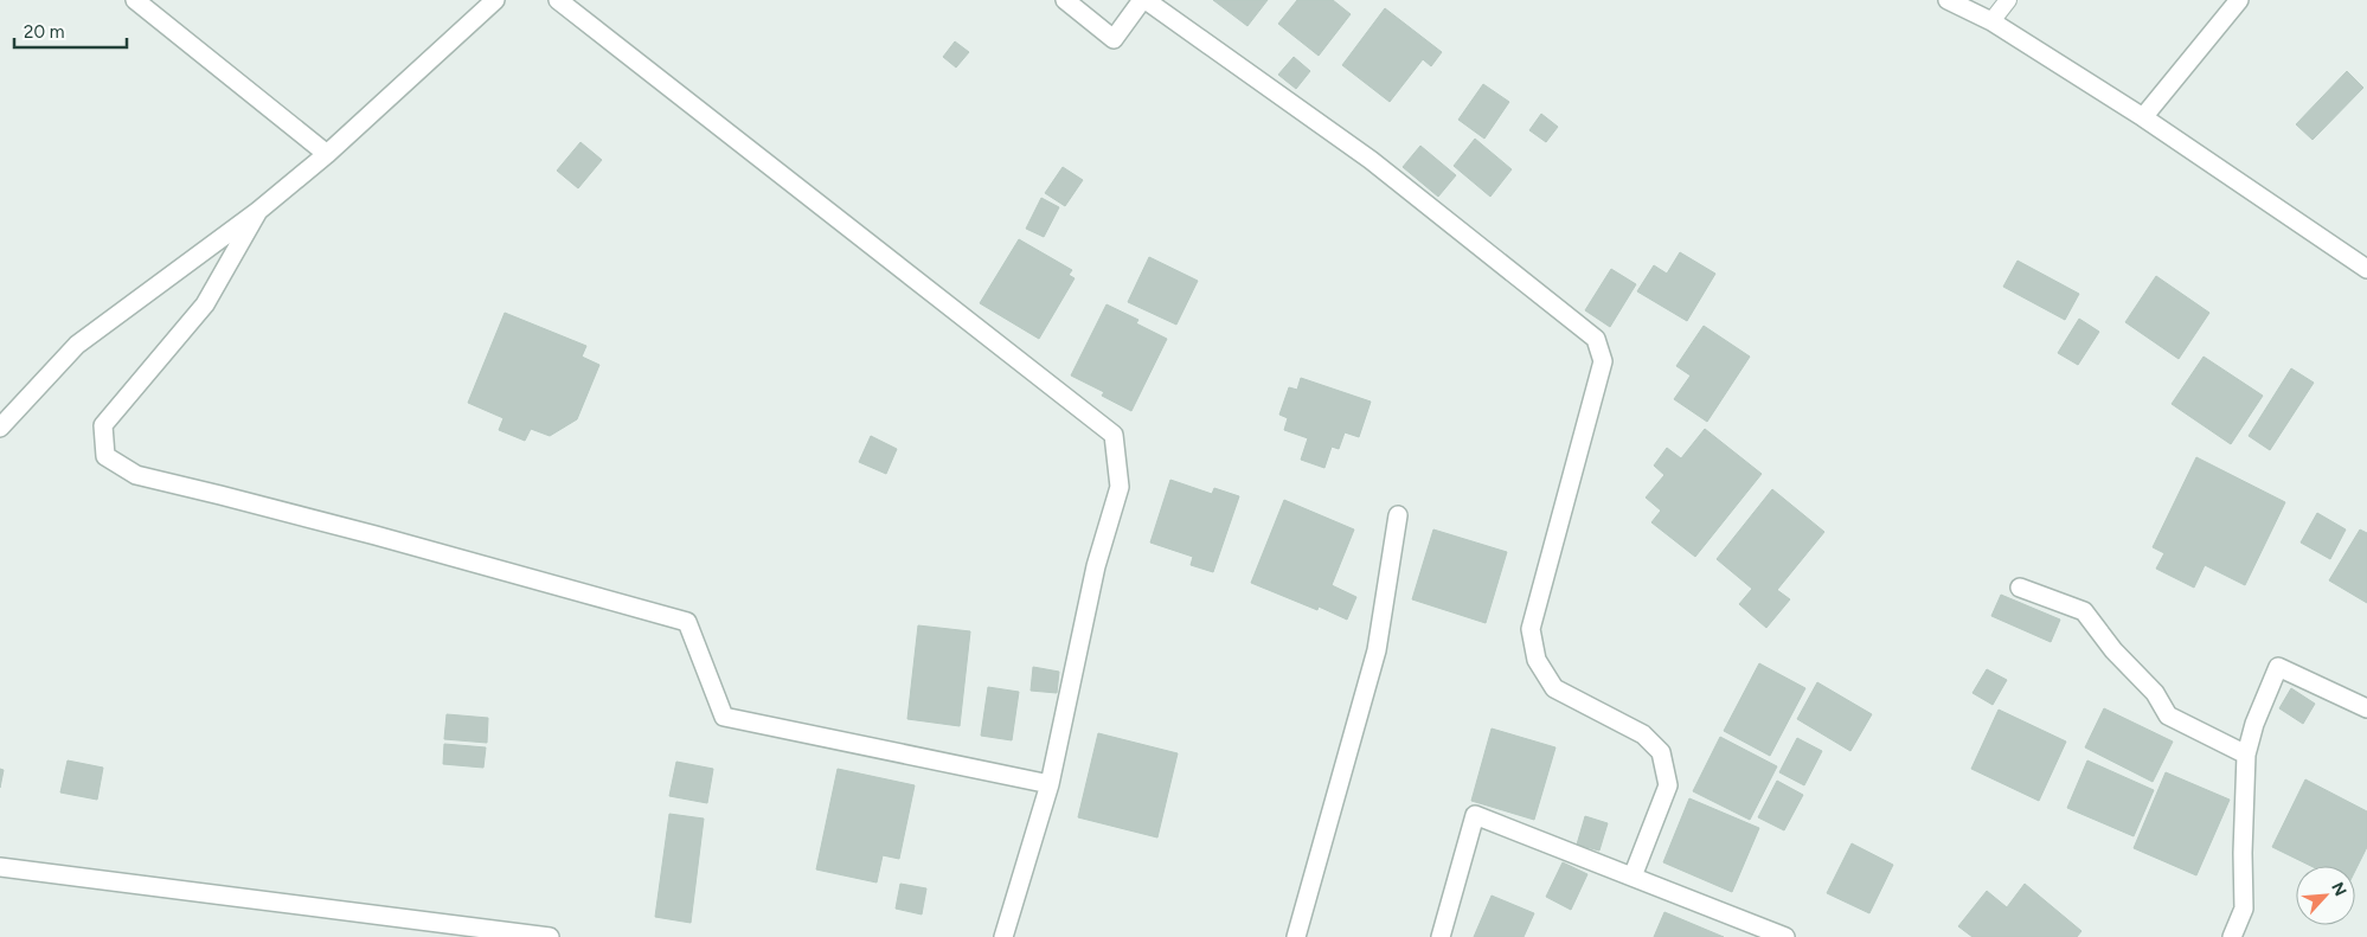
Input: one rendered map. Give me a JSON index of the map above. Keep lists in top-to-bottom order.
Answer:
{
  "scale_bar": "20 m",
  "north": "top right"
}
